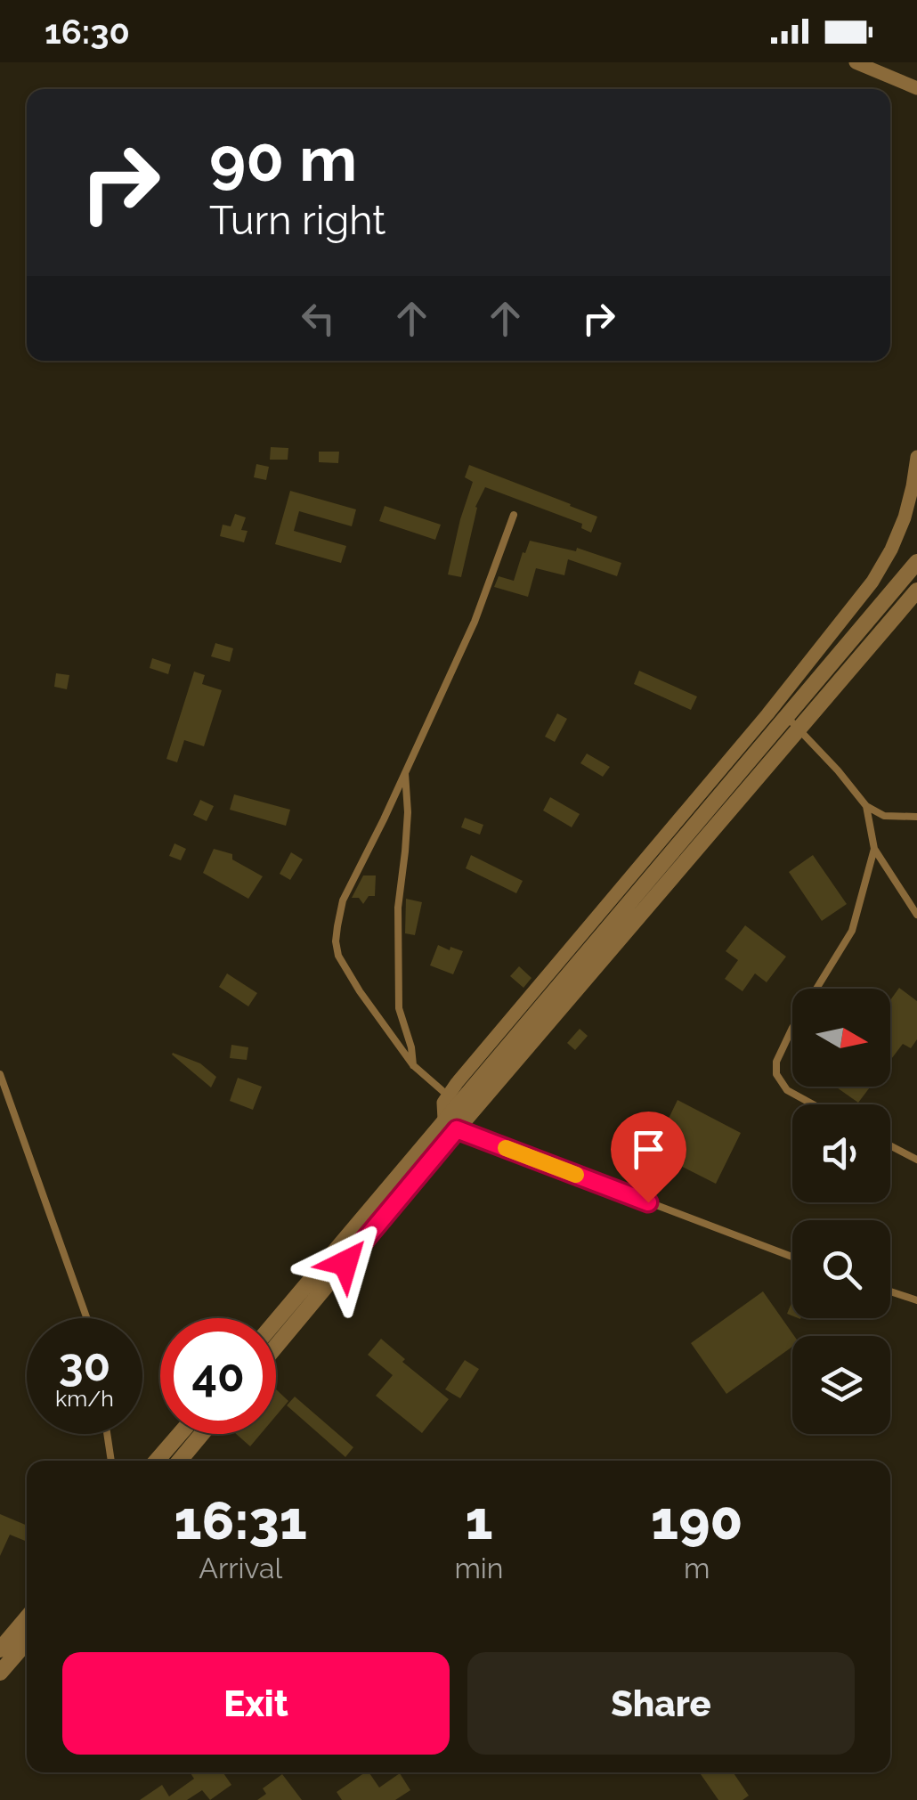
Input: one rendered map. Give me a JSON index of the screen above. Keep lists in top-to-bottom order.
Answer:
{
  "north": "right",
  "page": {
    "status": "16:30",
    "turn": ["90 m", "Turn right"],
    "speed": "30 km/h",
    "limit": "40",
    "eta": [
      "16:31",
      "Arrival",
      "1",
      "min",
      "190",
      "m"
    ],
    "buttons": ["Exit", "Share"]
  }
}
